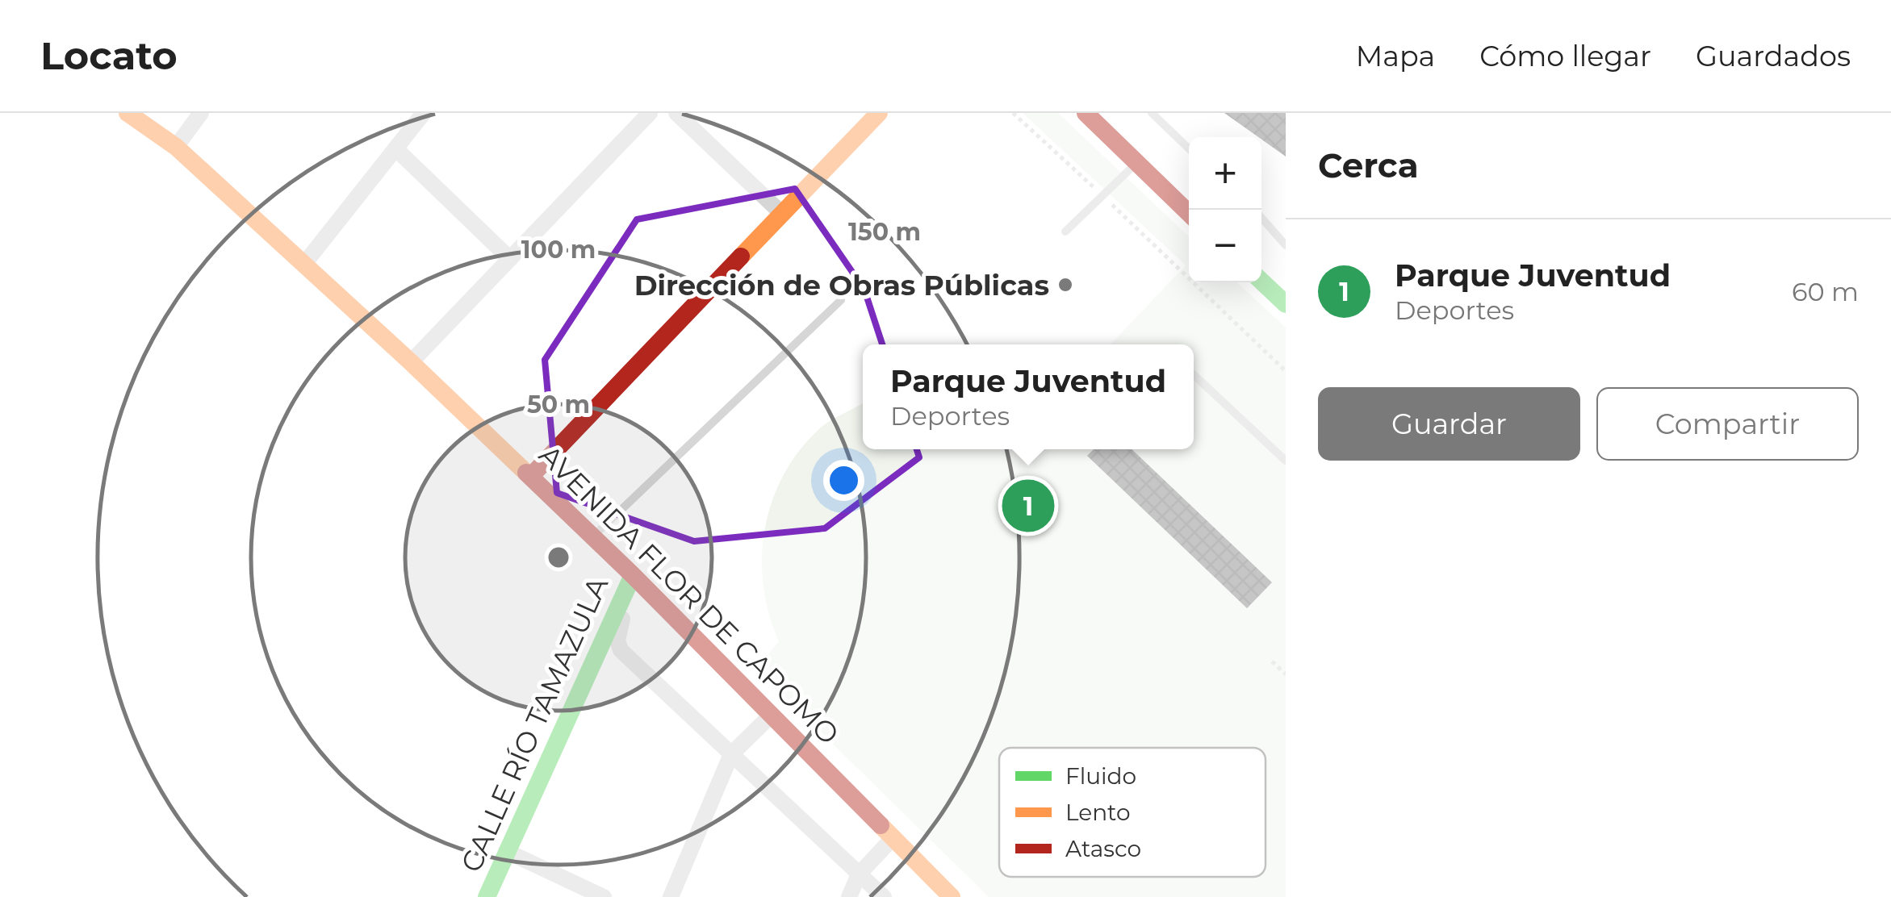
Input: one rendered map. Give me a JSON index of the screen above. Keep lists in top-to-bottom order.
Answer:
{
  "streets": {
    "street": ["AVENIDA FLOR DE CAPOMO", "CALLE RÍO TAMAZULA"]
  },
  "crossings": [
    ["AVENIDA FLOR DE CAPOMO", "CALLE RÍO TAMAZULA"]
  ],
  "places": ["Dirección de Obras Públicas"],
  "legend": ["Fluido", "Lento", "Atasco"],
  "page": {
    "header": "Locato",
    "nav": ["Mapa", "Cómo llegar", "Guardados"],
    "heading": "Cerca",
    "map_buttons": ["+", "−"],
    "list": [
      {
        "mark": "1",
        "name": "Parque Juventud",
        "note": "Deportes",
        "value": "60 m"
      }
    ],
    "popup": ["Parque Juventud", "Deportes"],
    "buttons": ["Guardar", "Compartir"],
    "pins": "1"
  },
  "rings": ["150 m", "100 m", "50 m"]
}
